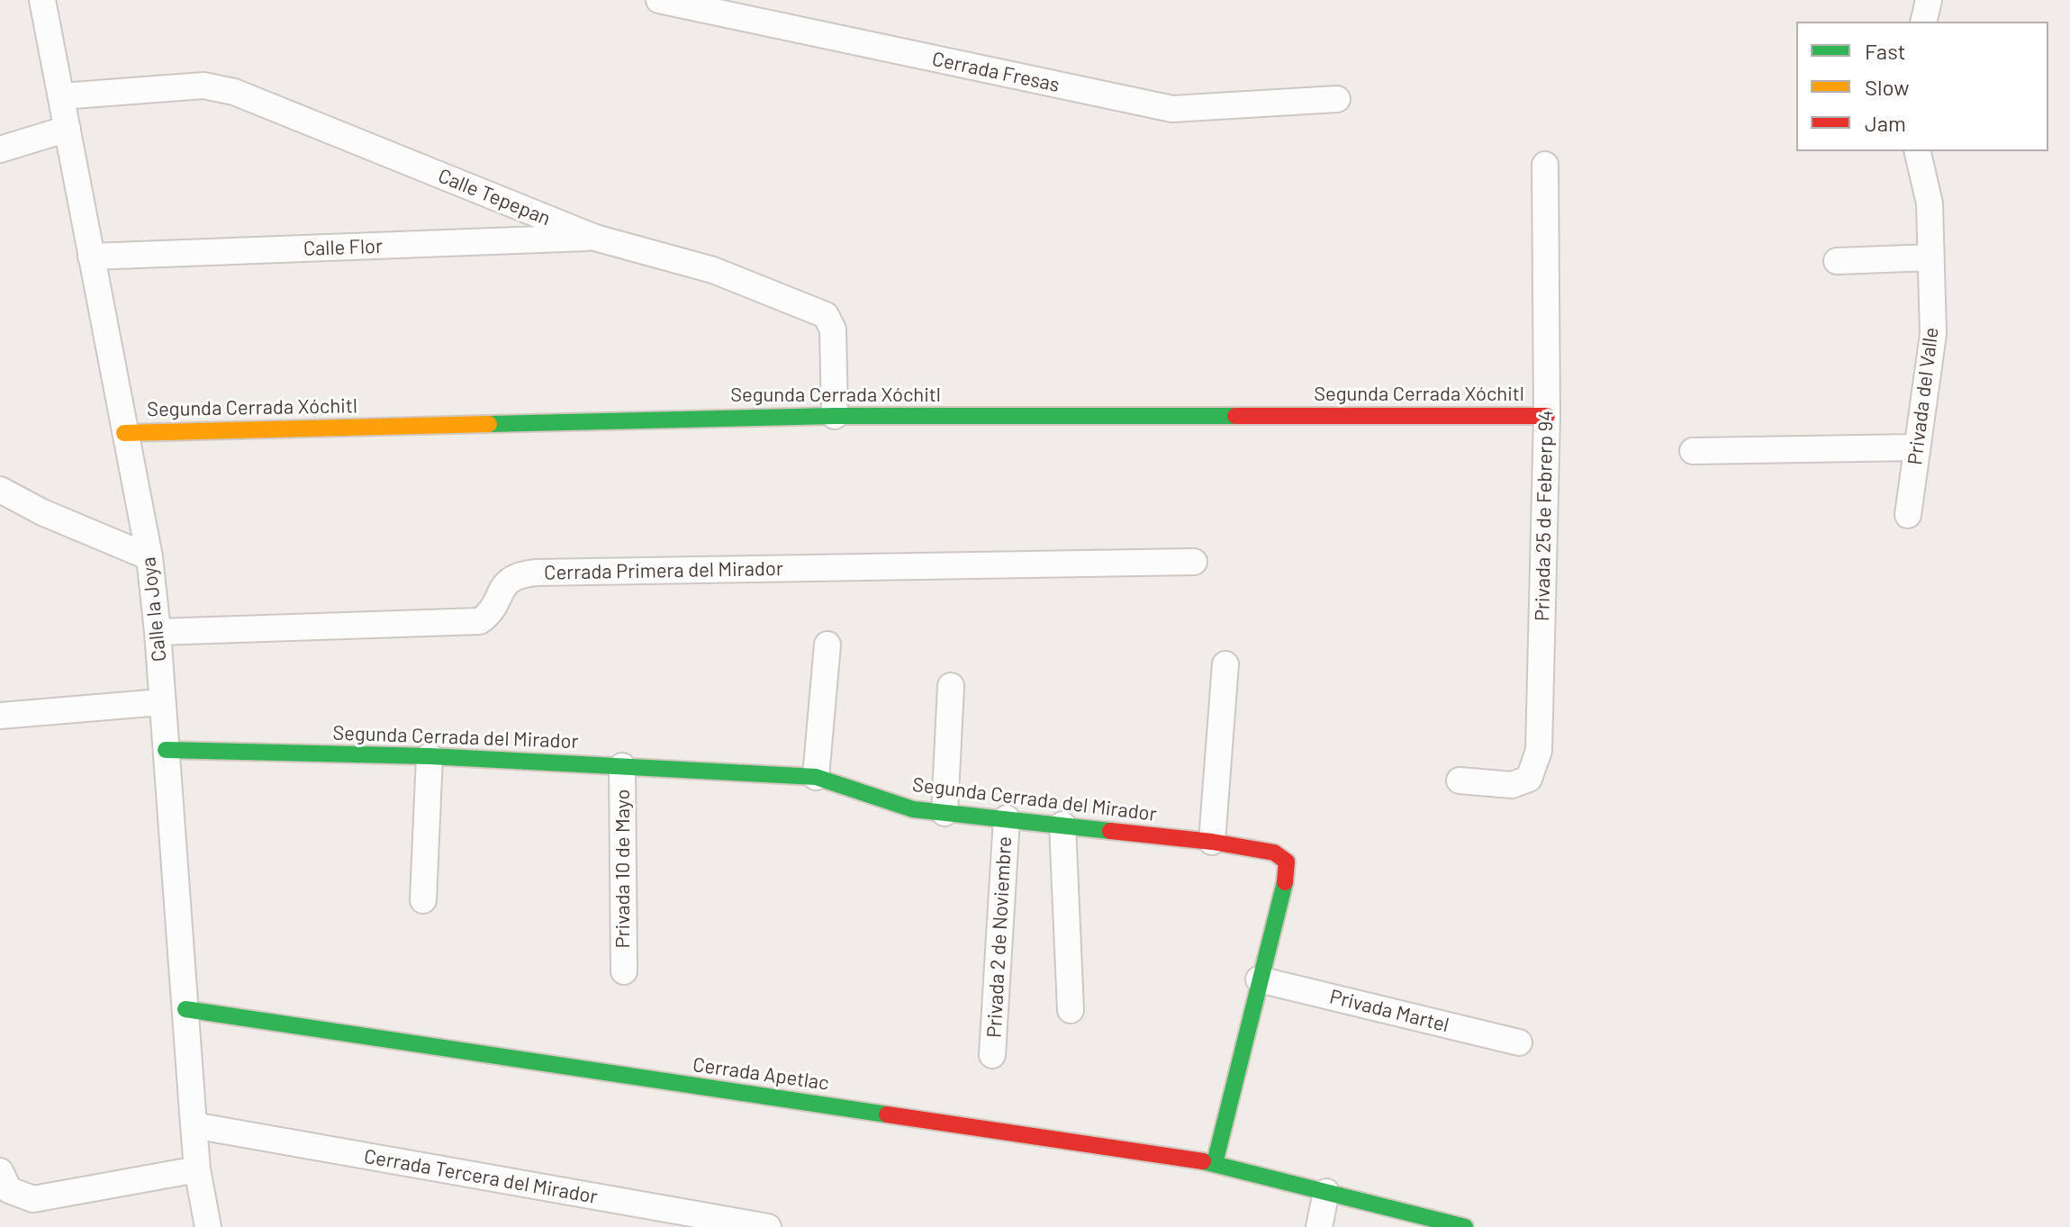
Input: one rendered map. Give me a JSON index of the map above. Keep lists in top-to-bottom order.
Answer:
{
  "streets": {
    "street": [
      "Cerrada Fresas",
      "Calle Tepepan",
      "Calle Flor",
      "Segunda Cerrada Xóchitl",
      "Privada del Valle",
      "Privada 25 de Febrerp 94",
      "Cerrada Primera del Mirador",
      "Calle la Joya",
      "Segunda Cerrada del Mirador",
      "Privada 10 de Mayo",
      "Privada 2 de Noviembre",
      "Privada Martel",
      "Cerrada Apetlac",
      "Cerrada Tercera del Mirador"
    ]
  },
  "crossings": [
    ["Calle Tepepan", "Calle Flor"],
    ["Calle Tepepan", "Segunda Cerrada Xóchitl"],
    ["Calle Tepepan", "Calle la Joya"],
    ["Calle Flor", "Calle la Joya"],
    ["Segunda Cerrada Xóchitl", "Privada 25 de Febrerp 94"],
    ["Segunda Cerrada Xóchitl", "Calle la Joya"],
    ["Cerrada Primera del Mirador", "Calle la Joya"],
    ["Calle la Joya", "Segunda Cerrada del Mirador"],
    ["Calle la Joya", "Cerrada Apetlac"],
    ["Calle la Joya", "Cerrada Tercera del Mirador"],
    ["Segunda Cerrada del Mirador", "Privada 10 de Mayo"],
    ["Segunda Cerrada del Mirador", "Privada 2 de Noviembre"],
    ["Segunda Cerrada del Mirador", "Privada Martel"],
    ["Segunda Cerrada del Mirador", "Cerrada Apetlac"]
  ],
  "legend": ["Fast", "Slow", "Jam"]
}
